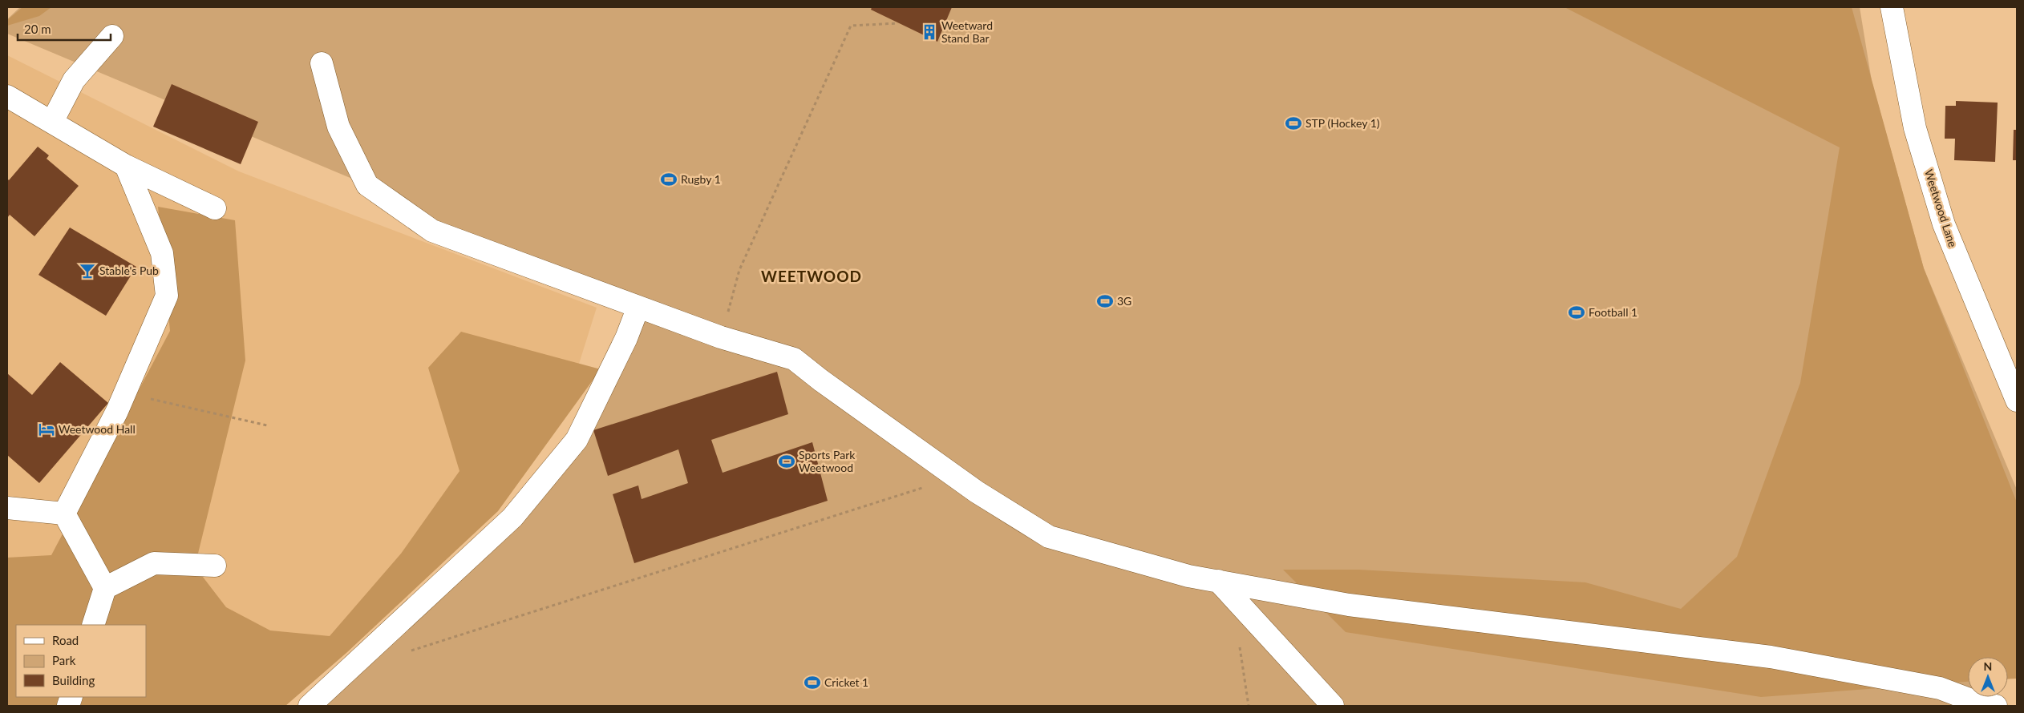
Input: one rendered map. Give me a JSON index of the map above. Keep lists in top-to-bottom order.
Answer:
{
  "streets": {
    "street": ["Weetwood Lane"]
  },
  "districts": ["WEETWOOD"],
  "places": {
    "building": ["Weetward Stand Bar"],
    "sports": [
      "STP (Hockey 1)",
      "Rugby 1",
      "3G",
      "Football 1",
      "Sports Park Weetwood",
      "Cricket 1"
    ],
    "bar": ["Stable's Pub"],
    "hotel": ["Weetwood Hall"]
  },
  "legend": ["Road", "Park", "Building"],
  "scale_bar": "20 m",
  "north": "top"
}
